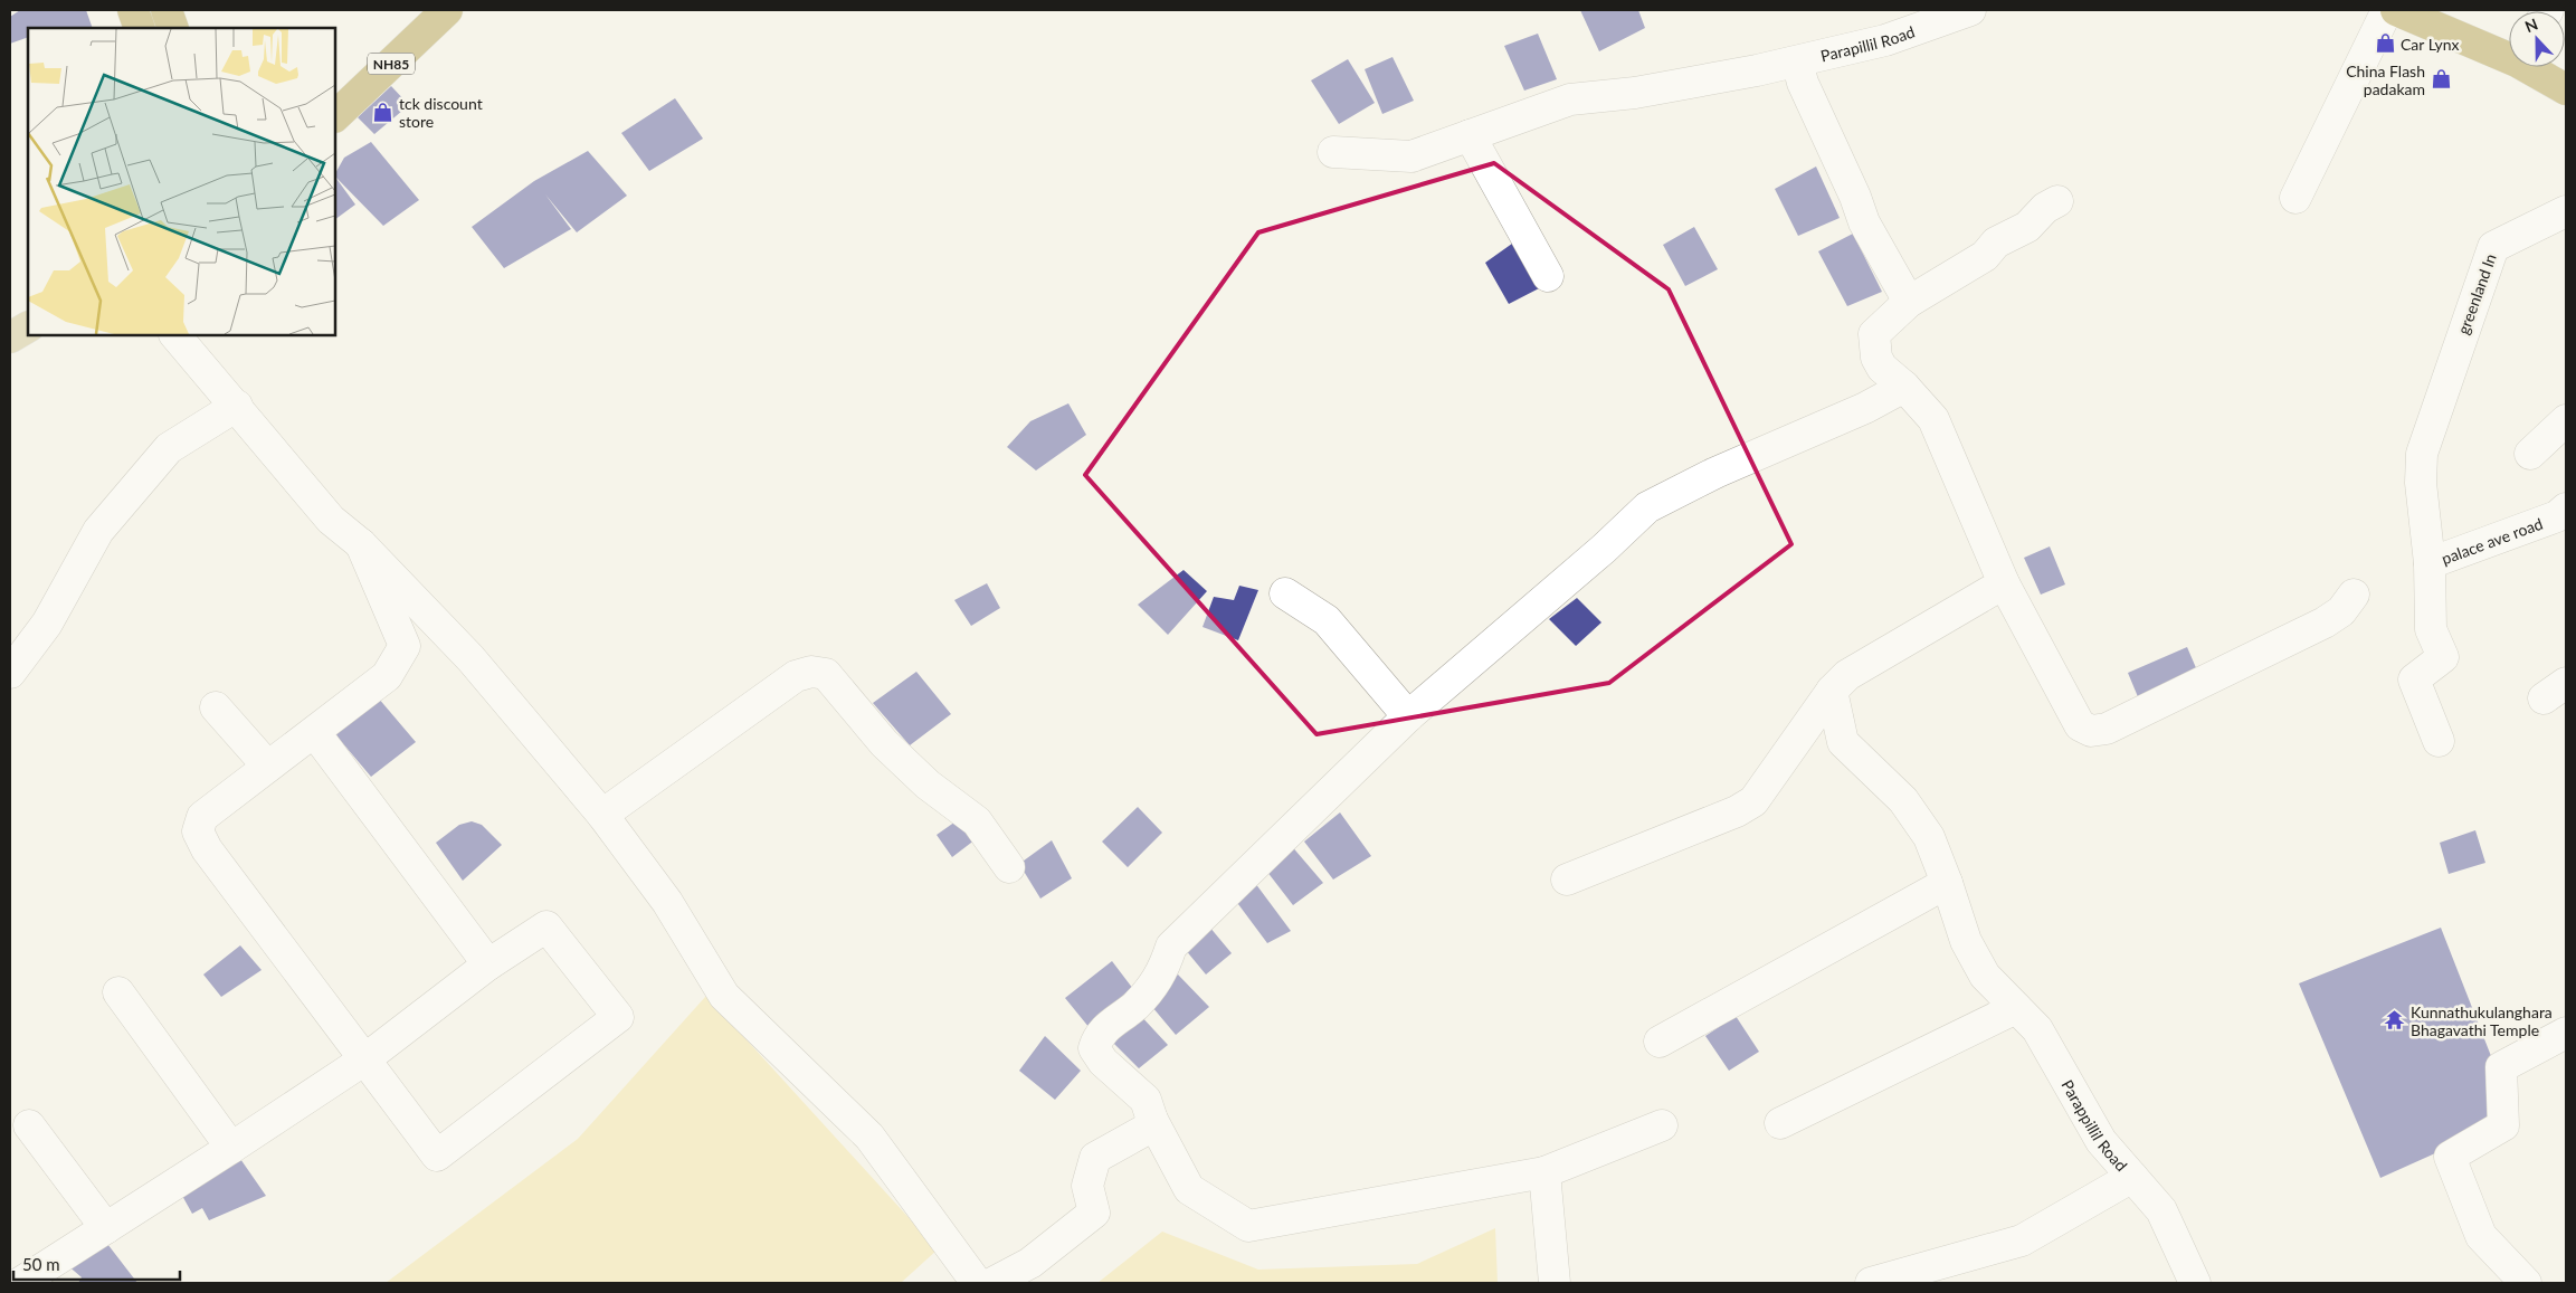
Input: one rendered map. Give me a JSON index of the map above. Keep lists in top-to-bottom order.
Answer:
{
  "streets": {
    "highway": ["NH85"],
    "street": [
      "Parapillil Road",
      "greenland ln",
      "palace ave road",
      "Parappillil Road"
    ]
  },
  "crossings": [
    ["greenland ln", "palace ave road"]
  ],
  "places": {
    "shop": ["Car Lynx", "China Flash padakam", "tck discount store"],
    "temple": ["Kunnathukulanghara Bhagavathi Temple"]
  },
  "scale_bar": "50 m",
  "north": "top"
}
